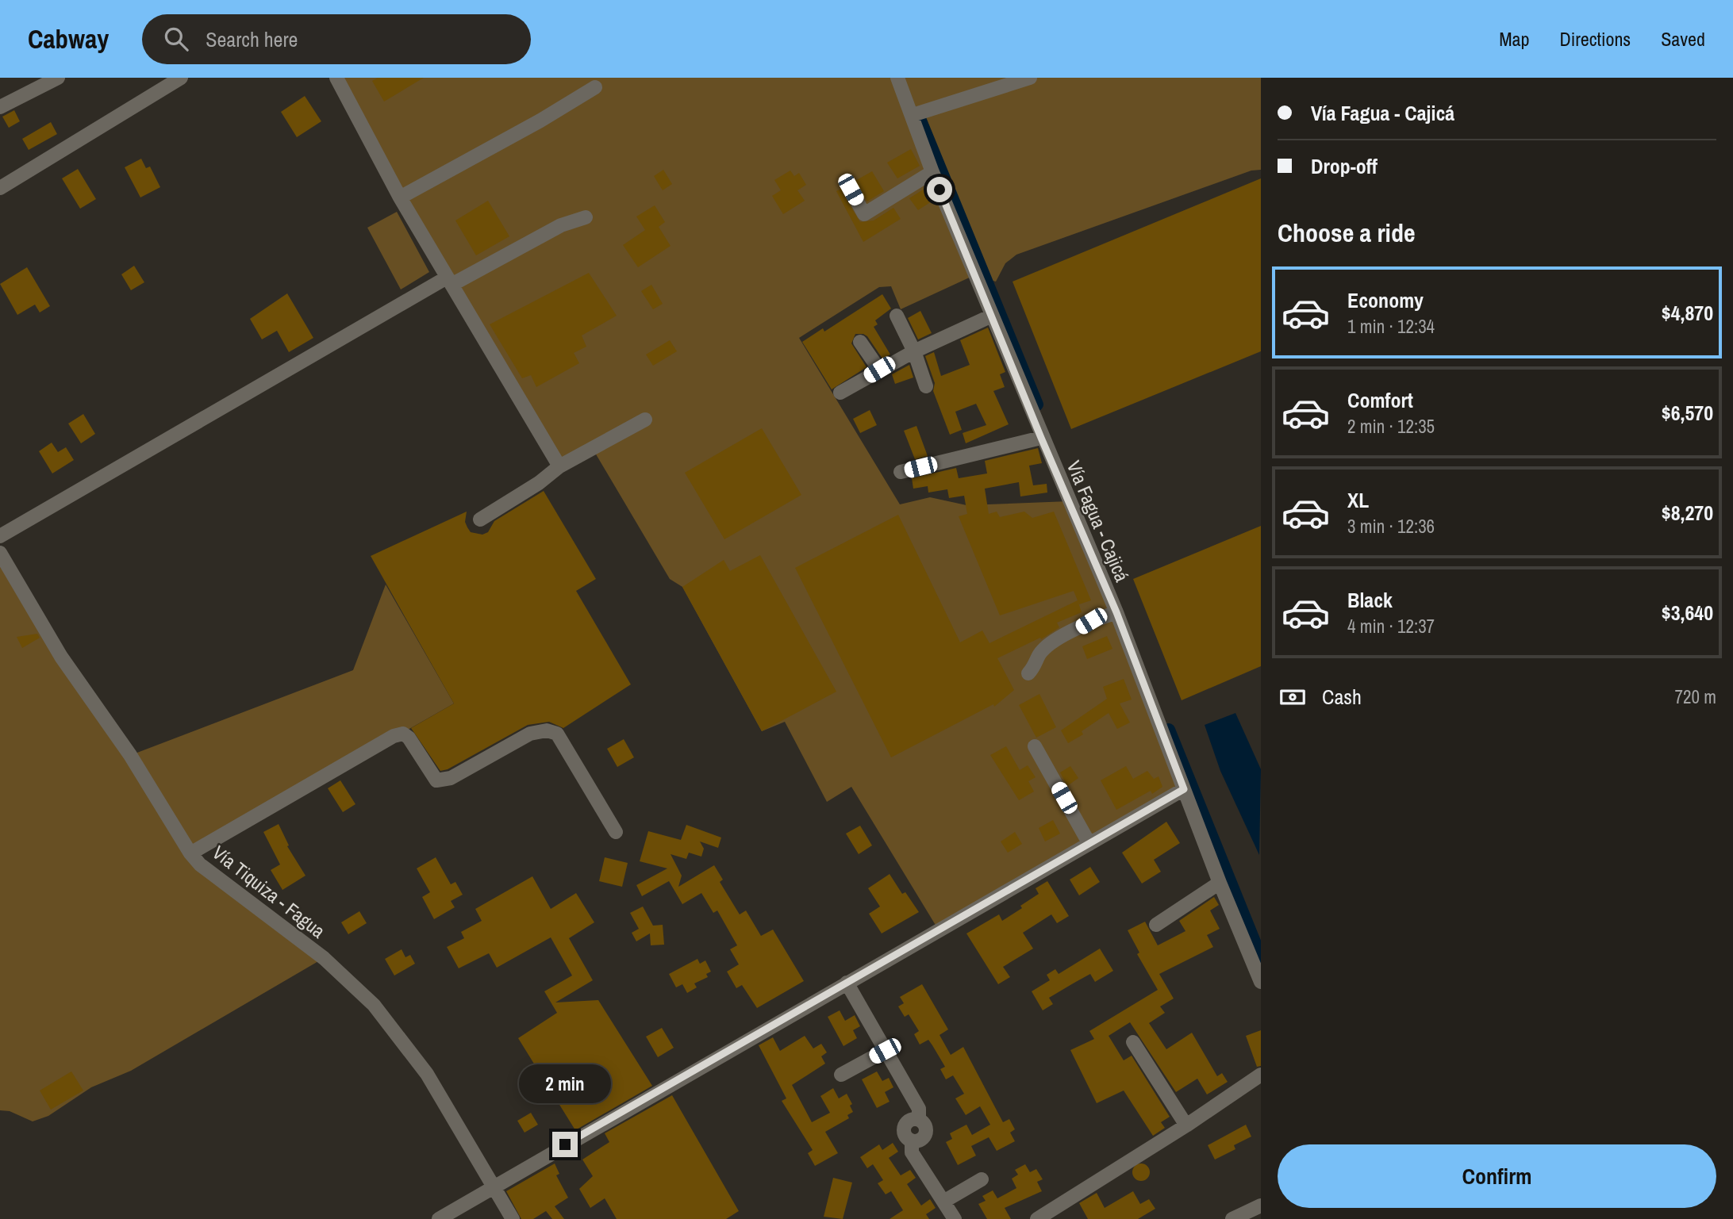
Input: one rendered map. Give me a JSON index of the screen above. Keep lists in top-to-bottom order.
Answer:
{
  "streets": {
    "street": ["Vía Fagua - Cajicá", "Vía Tiquiza - Fagua"]
  },
  "page": {
    "header": "Cabway",
    "search": "Search here",
    "nav": ["Map", "Directions", "Saved"],
    "banner": ["Vía Fagua - Cajicá", "Drop-off"],
    "heading": "Choose a ride",
    "list": [
      {
        "name": "Economy",
        "note": "1 min · 12:34",
        "value": "$4,870"
      },
      {
        "name": "Comfort",
        "note": "2 min · 12:35",
        "value": "$6,570"
      },
      {
        "name": "XL",
        "note": "3 min · 12:36",
        "value": "$8,270"
      },
      {
        "name": "Black",
        "note": "4 min · 12:37",
        "value": "$3,640"
      }
    ],
    "pay": ["Cash", "720 m"],
    "bubble": "2 min",
    "buttons": "Confirm"
  }
}
